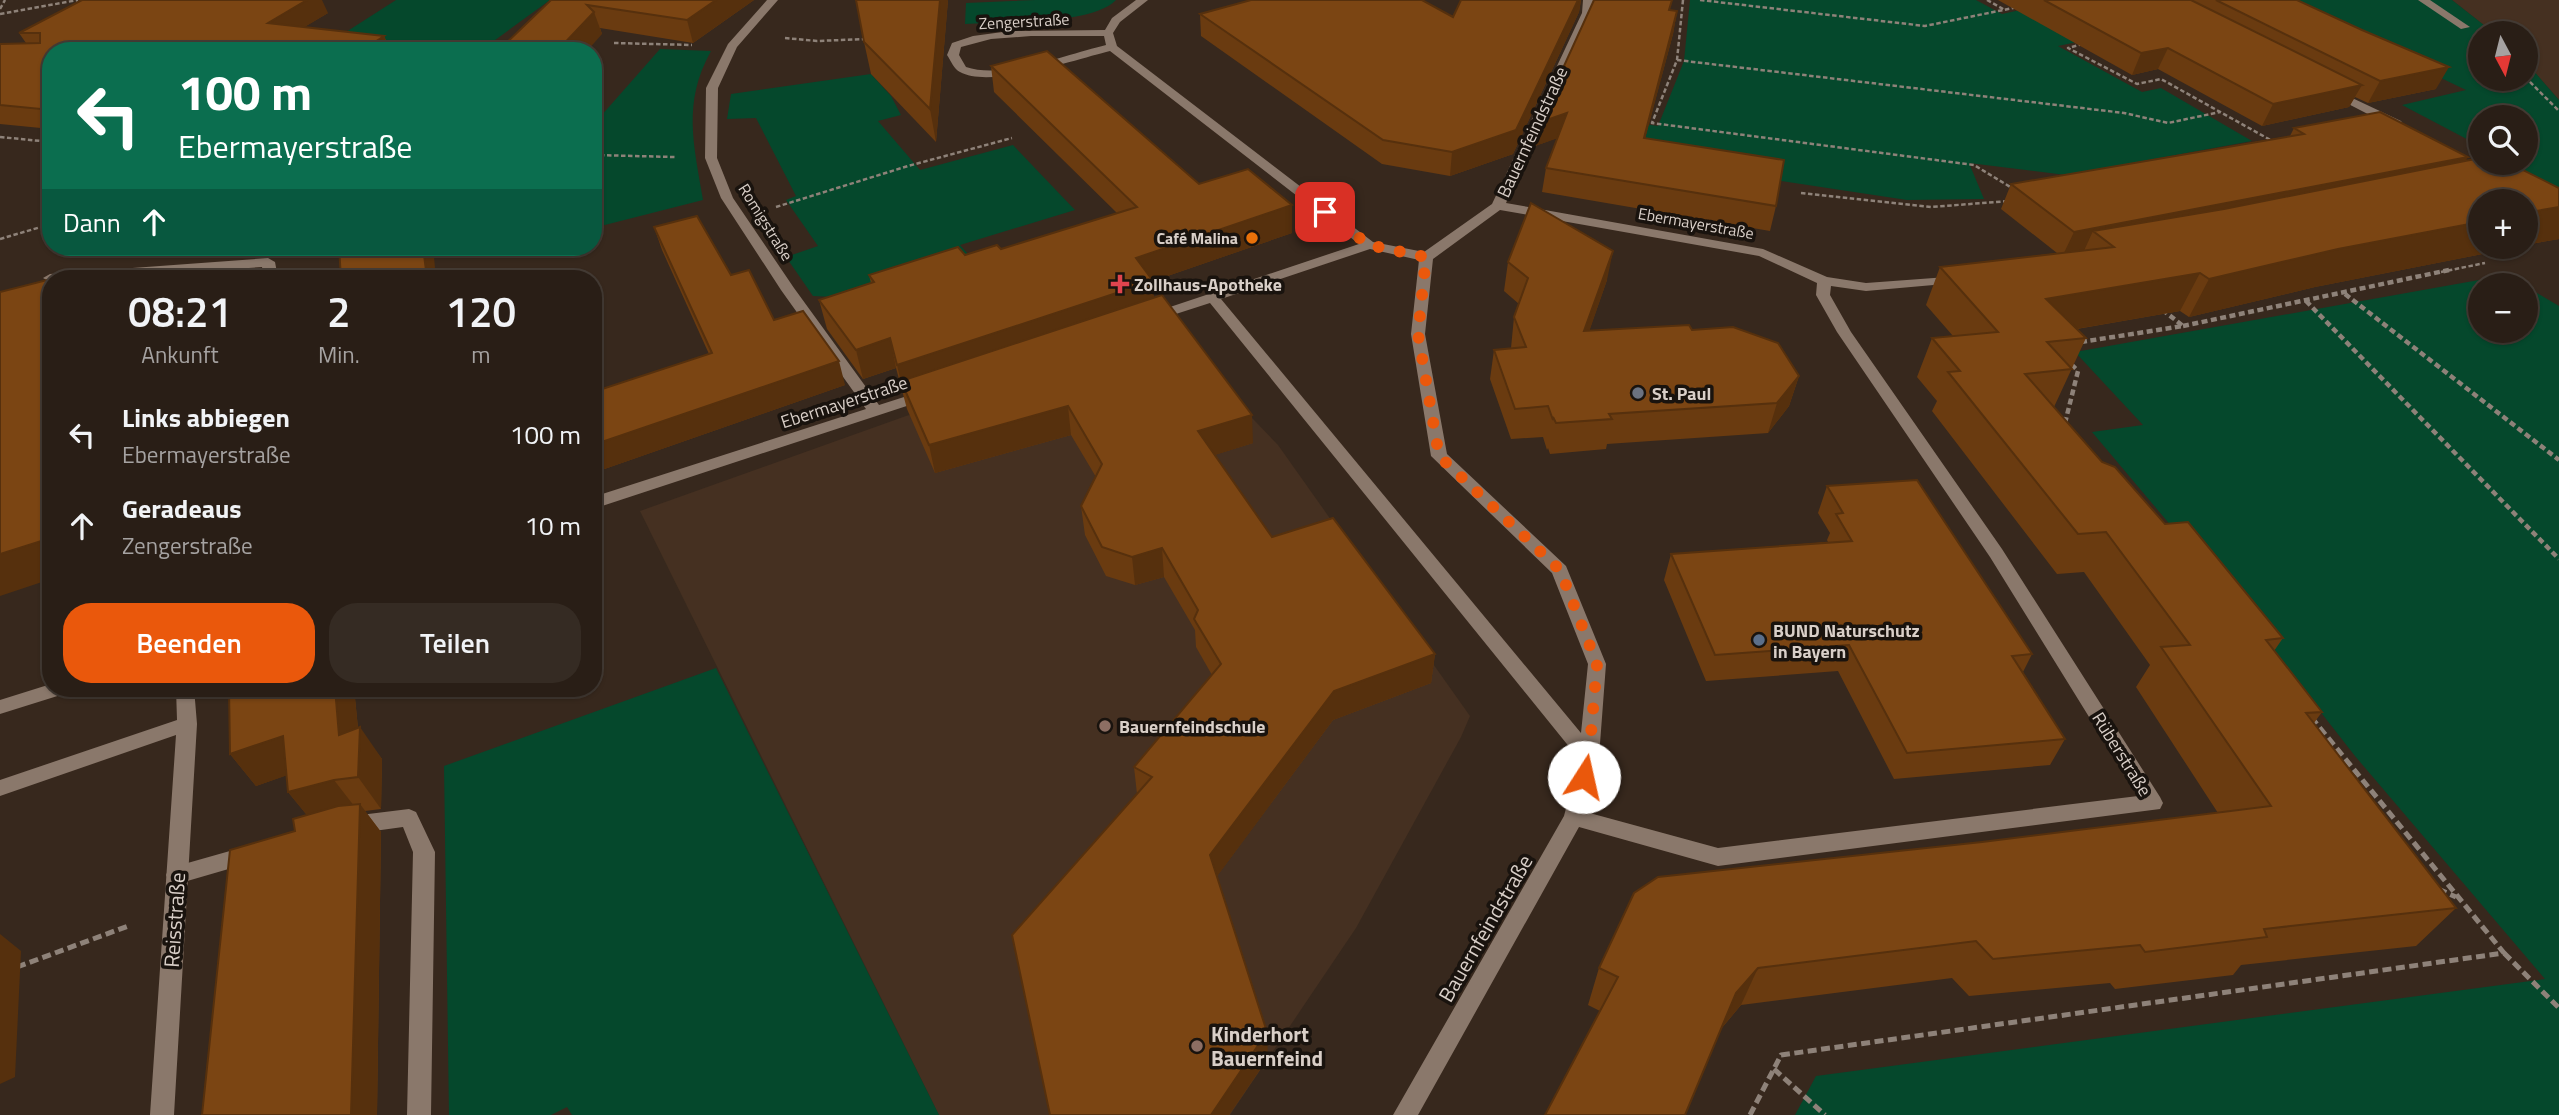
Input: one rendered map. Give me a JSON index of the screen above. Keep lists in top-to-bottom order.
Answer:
{
  "streets": {
    "street": [
      "Zengerstraße",
      "Bauernfeindstraße",
      "Romigstraße",
      "Ebermayerstraße",
      "Rüberstraße",
      "Reisstraße"
    ]
  },
  "crossings": [
    ["Bauernfeindstraße", "Ebermayerstraße"],
    ["Bauernfeindstraße", "Rüberstraße"],
    ["Romigstraße", "Ebermayerstraße"],
    ["Ebermayerstraße", "Rüberstraße"]
  ],
  "places": {
    "other": [
      "Café Malina",
      "St. Paul",
      "BUND Naturschutz in Bayern",
      "Bauernfeindschule",
      "Kinderhort Bauernfeind"
    ],
    "health": ["Zollhaus-Apotheke"]
  },
  "north": "bottom",
  "page": {
    "map_buttons": ["+", "−"],
    "turn": ["100 m", "Ebermayerstraße"],
    "then": "Dann",
    "eta": [
      "08:21",
      "Ankunft",
      "2",
      "Min.",
      "120",
      "m"
    ],
    "list": [
      {
        "name": "Links abbiegen",
        "note": "Ebermayerstraße",
        "value": "100 m"
      },
      {
        "name": "Geradeaus",
        "note": "Zengerstraße",
        "value": "10 m"
      }
    ],
    "buttons": ["Beenden", "Teilen"]
  }
}
